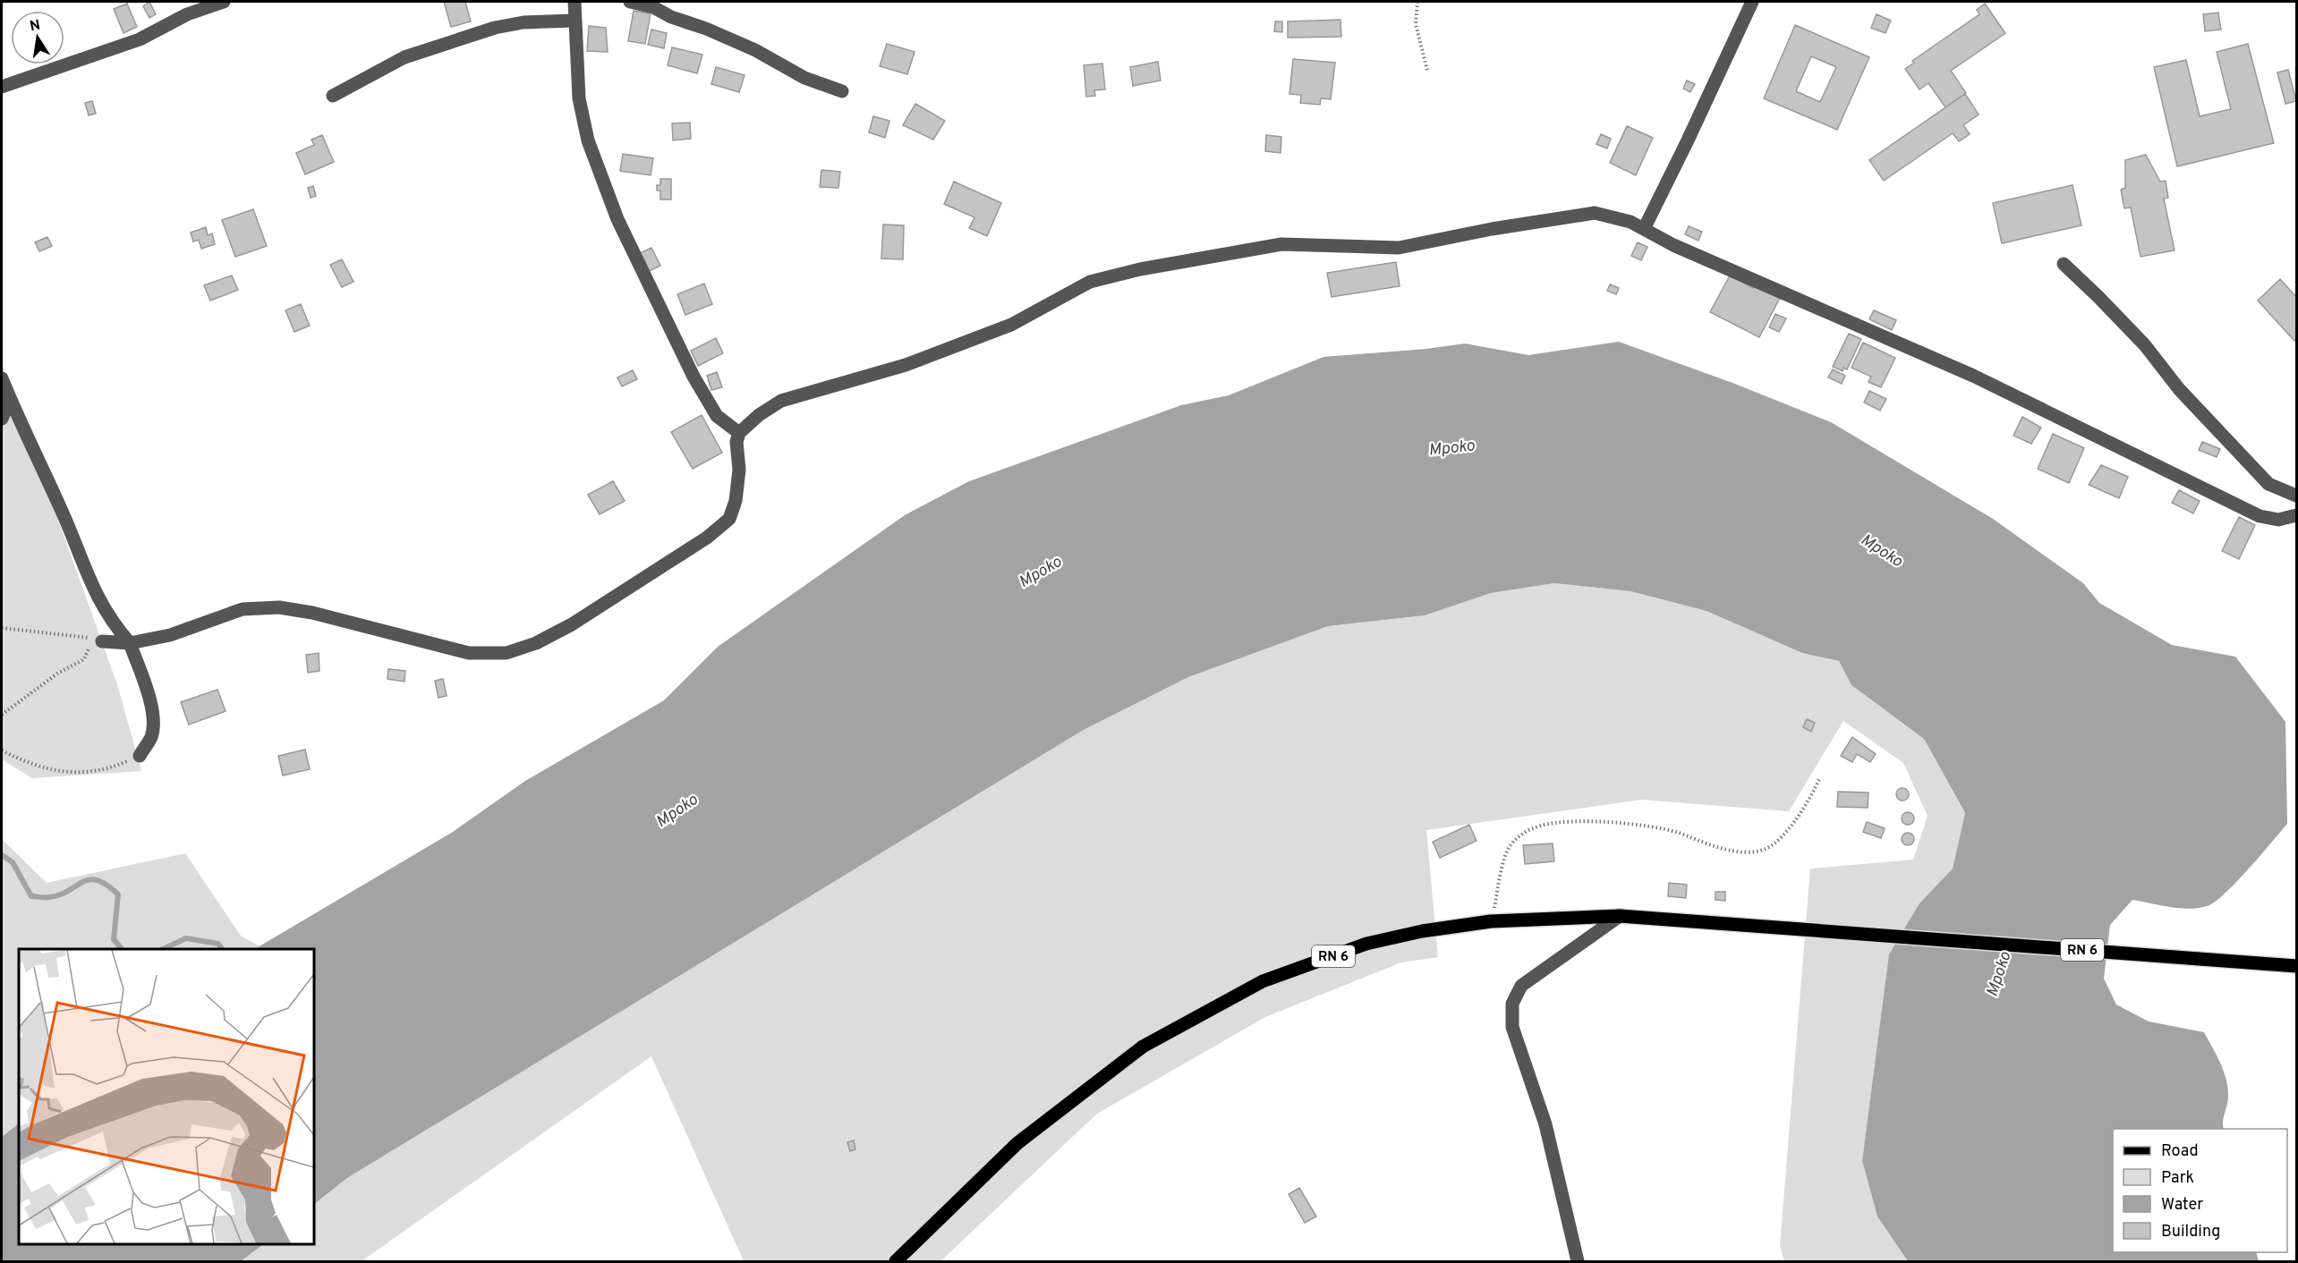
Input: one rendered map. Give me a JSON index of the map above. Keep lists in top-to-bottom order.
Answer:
{
  "streets": {
    "main road": ["RN 6"]
  },
  "water": ["Mpoko"],
  "legend": [
    "Road",
    "Park",
    "Water",
    "Building"
  ],
  "north": "top"
}
